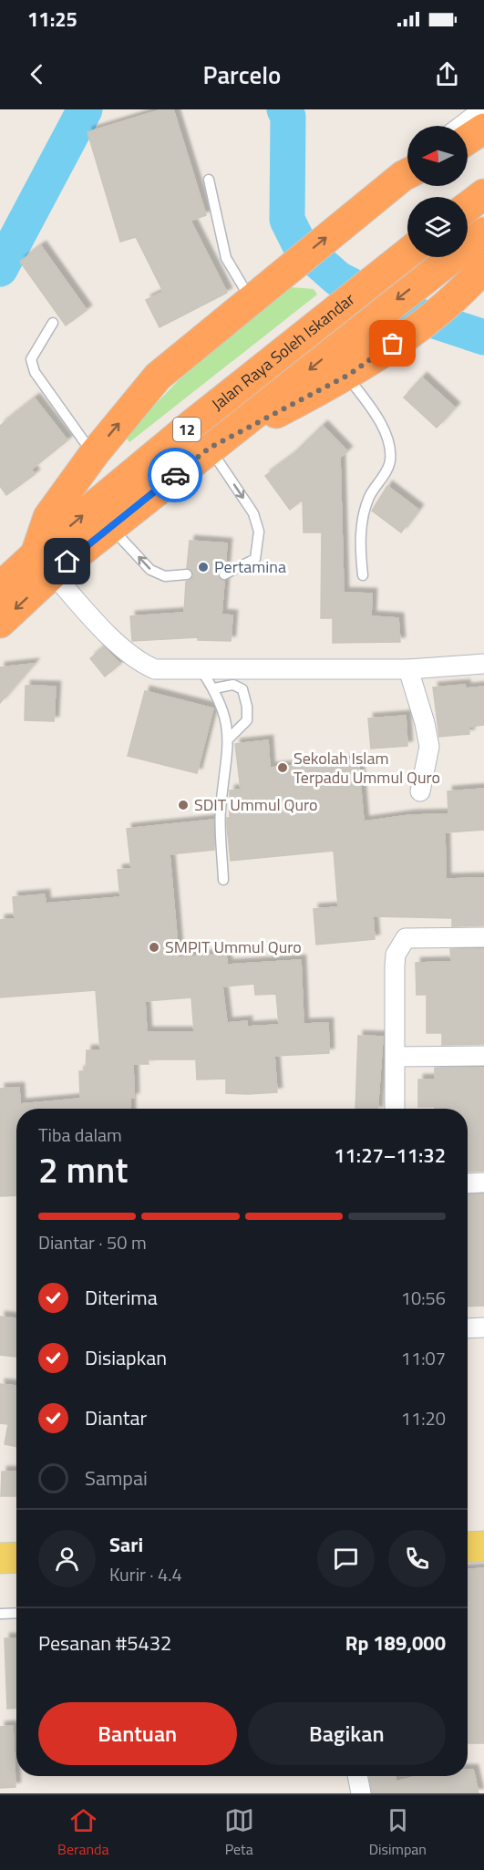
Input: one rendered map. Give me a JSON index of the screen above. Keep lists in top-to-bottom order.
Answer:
{
  "streets": {
    "highway": ["Jalan Raya Soleh Iskandar", "12"]
  },
  "places": [
    "Pertamina",
    "Sekolah Islam Terpadu Ummul Quro",
    "SDIT Ummul Quro",
    "SMPIT Ummul Quro"
  ],
  "north": "left",
  "page": {
    "status": "11:25",
    "header": "Parcelo",
    "heading": ["2 mnt", "Tiba dalam", "11:27–11:32"],
    "panel": [
      "Sari",
      "Kurir · 4.4",
      "Pesanan #5432",
      "Rp 189,000"
    ],
    "bar": "Diantar · 50 m",
    "list": [
      ["Diterima", "10:56"],
      ["Disiapkan", "11:07"],
      ["Diantar", "11:20"],
      "Sampai"
    ],
    "buttons": ["Bantuan", "Bagikan"],
    "tabs": ["Beranda", "Peta", "Disimpan"]
  }
}
